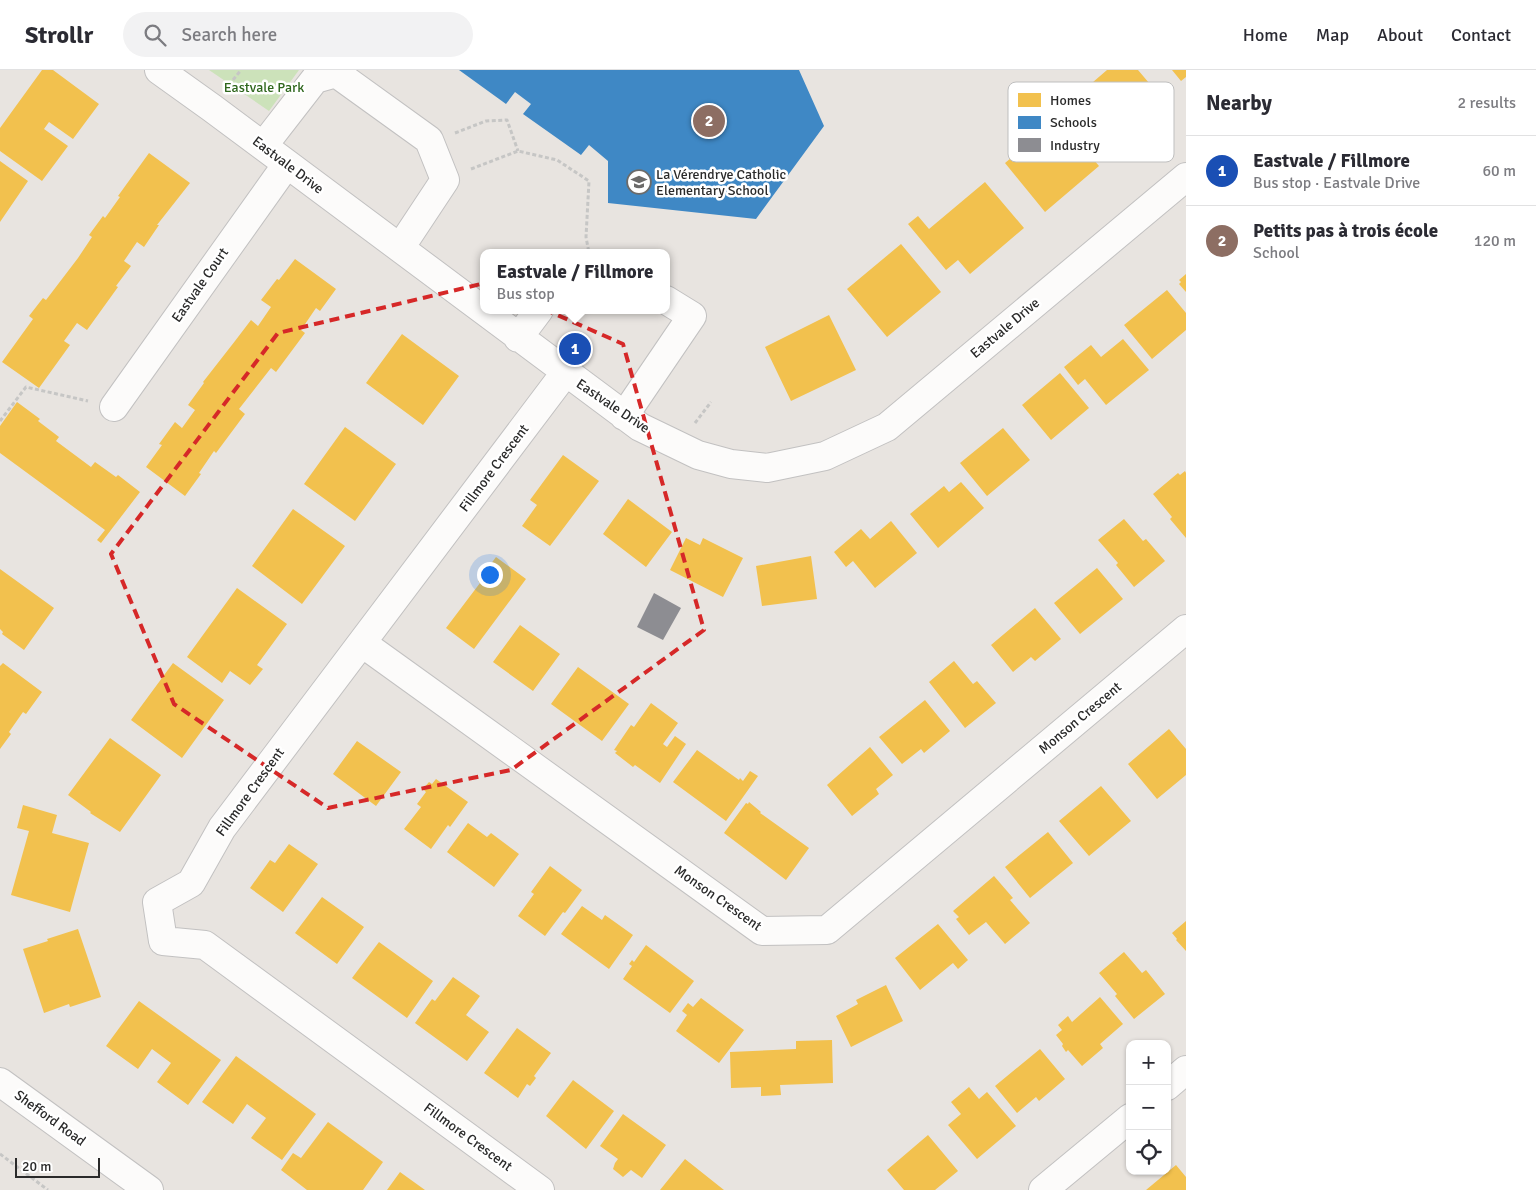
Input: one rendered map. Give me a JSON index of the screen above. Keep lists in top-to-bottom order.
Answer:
{
  "streets": {
    "street": [
      "Eastvale Drive",
      "Eastvale Court",
      "Fillmore Crescent",
      "Monson Crescent",
      "Shefford Road"
    ]
  },
  "crossings": [
    ["Eastvale Drive", "Eastvale Court"],
    ["Eastvale Drive", "Fillmore Crescent"],
    ["Fillmore Crescent", "Monson Crescent"]
  ],
  "parks": ["Eastvale Park"],
  "places": {
    "school or university": ["La Vérendrye Catholic Elementary School"]
  },
  "legend": ["Homes", "Schools", "Industry"],
  "scale_bar": "20 m",
  "page": {
    "header": "Strollr",
    "search": "Search here",
    "nav": [
      "Home",
      "Map",
      "About",
      "Contact"
    ],
    "heading": ["Nearby", "2 results"],
    "pins": ["2", "1"],
    "list": [
      {
        "mark": "1",
        "name": "Eastvale / Fillmore",
        "note": "Bus stop · Eastvale Drive",
        "value": "60 m"
      },
      {
        "mark": "2",
        "name": "Petits pas à trois école",
        "note": "School",
        "value": "120 m"
      }
    ],
    "popup": ["Eastvale / Fillmore", "Bus stop"],
    "map_buttons": ["+", "−"],
    "scale": "20 m"
  }
}
